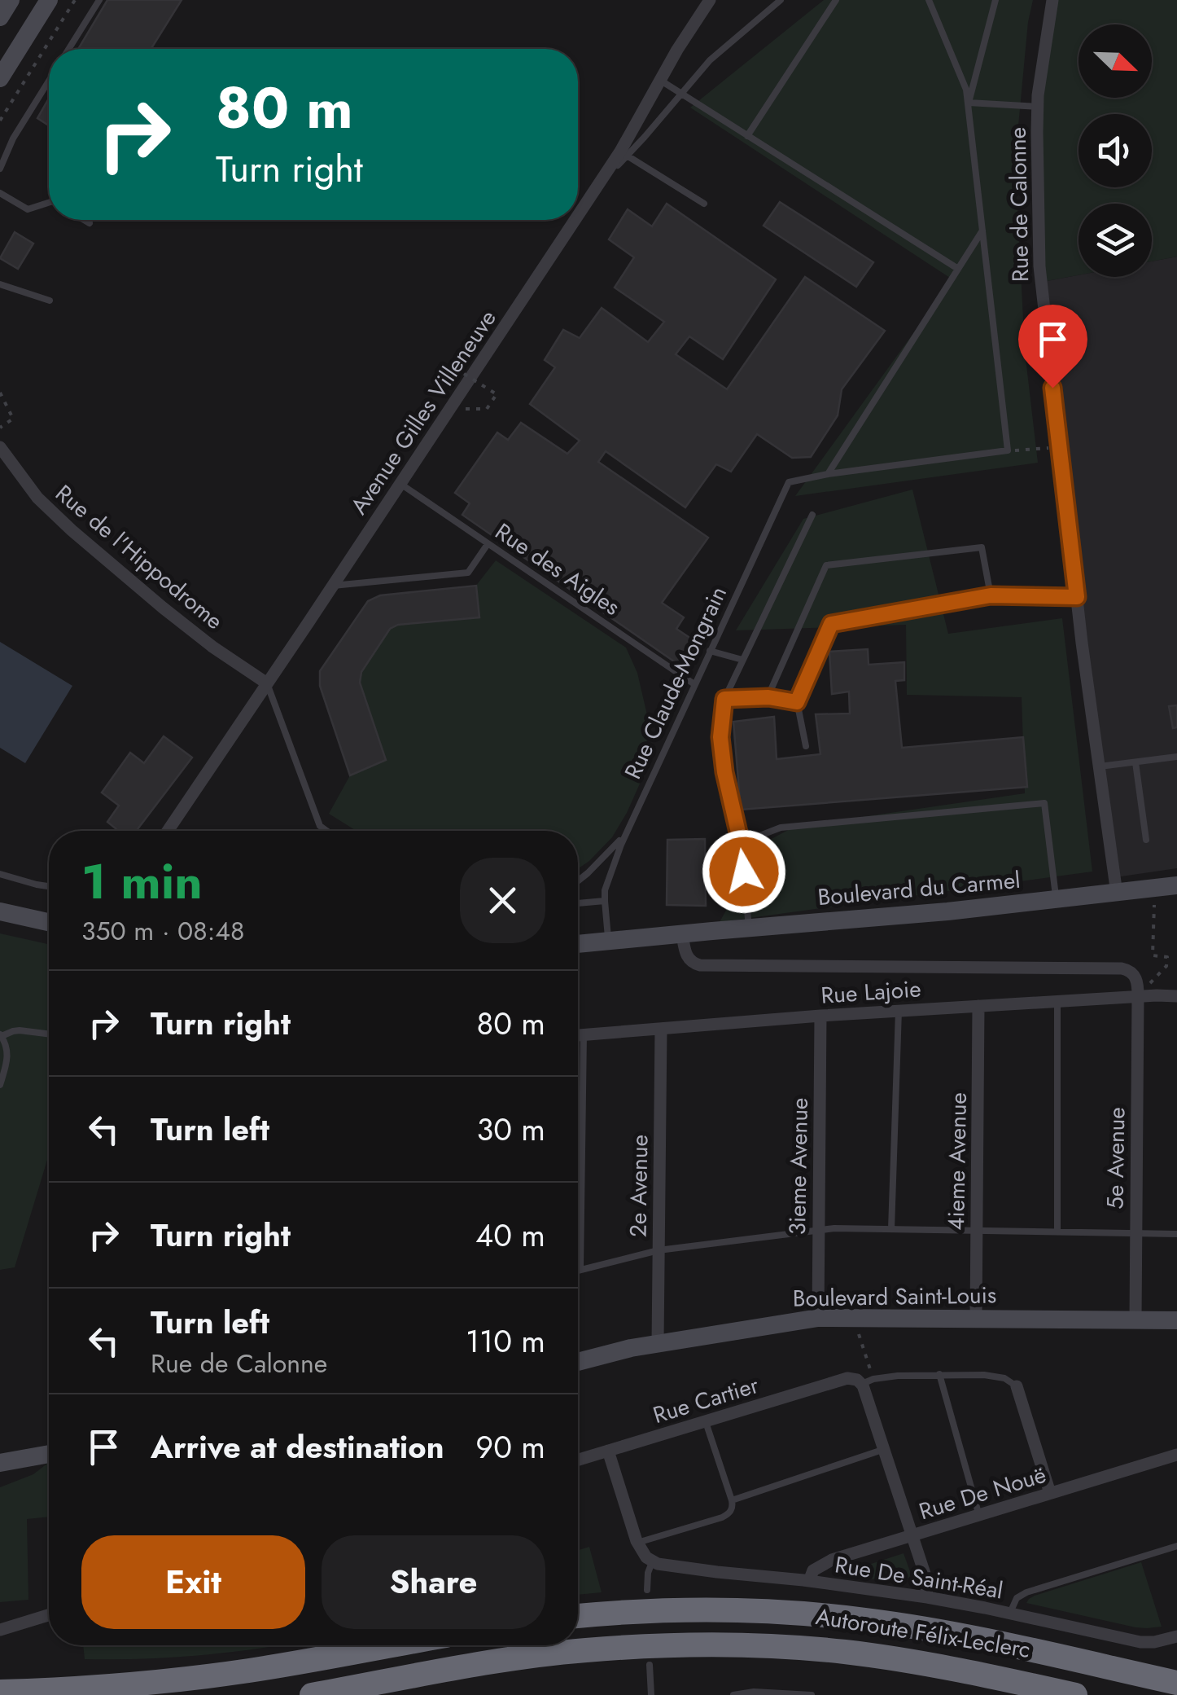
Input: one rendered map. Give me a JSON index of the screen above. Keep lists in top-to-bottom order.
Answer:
{
  "streets": {
    "highway": ["Autoroute Félix-Leclerc"],
    "street": [
      "Rue de Calonne",
      "Avenue Gilles Villeneuve",
      "Rue de l'Hippodrome",
      "Boulevard du Carmel",
      "Rue Lajoie",
      "5e Avenue",
      "4ieme Avenue",
      "3ieme Avenue",
      "2e Avenue",
      "Boulevard Saint-Louis",
      "Rue Cartier",
      "Rue De Nouë",
      "Rue De Saint-Réal"
    ],
    "lane": ["Rue des Aigles", "Rue Claude-Mongrain"]
  },
  "crossings": [
    ["Rue de Calonne", "Boulevard du Carmel"],
    ["Avenue Gilles Villeneuve", "Rue de l'Hippodrome"],
    ["Avenue Gilles Villeneuve", "Rue des Aigles"],
    ["Rue des Aigles", "Rue Claude-Mongrain"],
    ["Rue Claude-Mongrain", "Boulevard du Carmel"],
    ["Rue Lajoie", "5e Avenue"],
    ["Rue Lajoie", "4ieme Avenue"],
    ["Rue Lajoie", "3ieme Avenue"],
    ["Rue Lajoie", "2e Avenue"],
    ["5e Avenue", "Boulevard Saint-Louis"],
    ["4ieme Avenue", "Boulevard Saint-Louis"],
    ["3ieme Avenue", "Boulevard Saint-Louis"],
    ["2e Avenue", "Boulevard Saint-Louis"],
    ["Rue De Nouë", "Rue De Saint-Réal"]
  ],
  "north": "bottom right",
  "page": {
    "turn": ["80 m", "Turn right"],
    "heading": ["1 min", "350 m · 08:48"],
    "list": [
      {
        "name": "Turn right",
        "value": "80 m"
      },
      {
        "name": "Turn left",
        "value": "30 m"
      },
      {
        "name": "Turn right",
        "value": "40 m"
      },
      {
        "name": "Turn left",
        "note": "Rue de Calonne",
        "value": "110 m"
      },
      {
        "name": "Arrive at destination",
        "value": "90 m"
      }
    ],
    "buttons": ["Exit", "Share"]
  }
}
